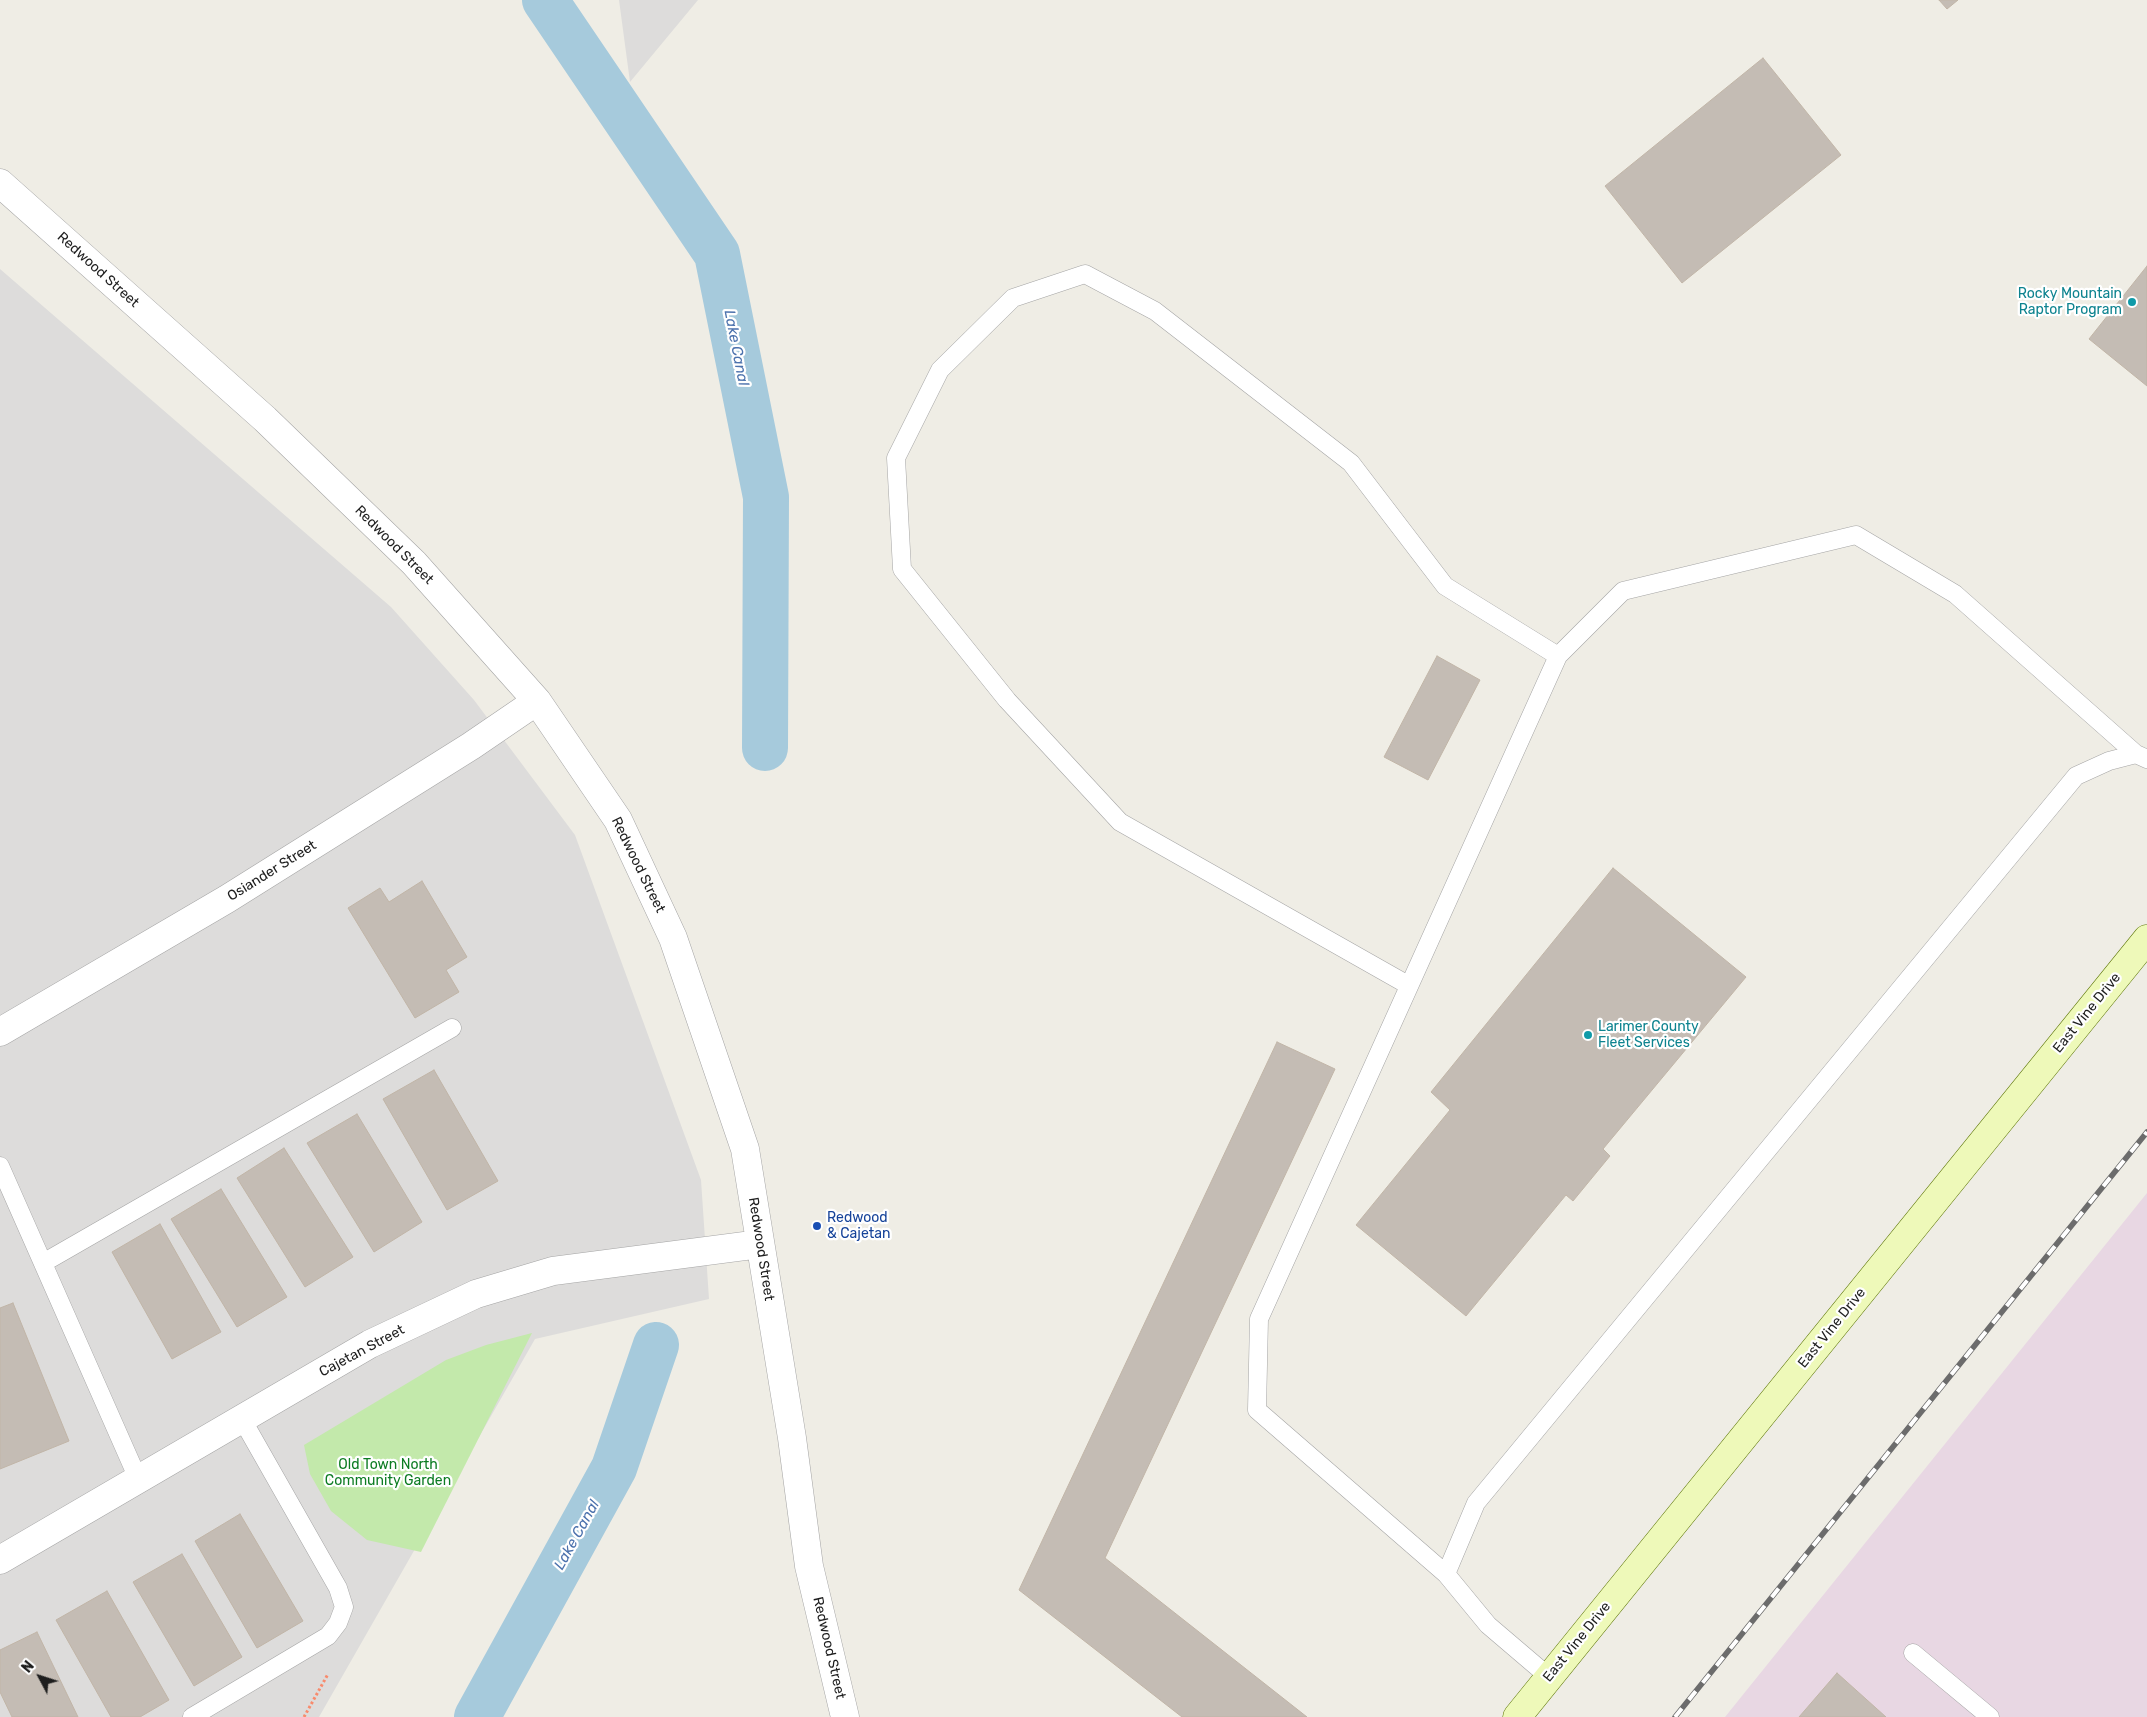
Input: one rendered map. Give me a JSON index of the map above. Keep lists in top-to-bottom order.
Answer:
{
  "streets": {
    "main road": ["East Vine Drive"],
    "street": ["Redwood Street", "Osiander Street", "Cajetan Street"]
  },
  "crossings": [
    ["Redwood Street", "Osiander Street"],
    ["Redwood Street", "Cajetan Street"]
  ],
  "water": ["Lake Canal"],
  "parks": ["Old Town North Community Garden"],
  "places": ["Rocky Mountain Raptor Program", "Larimer County Fleet Services", "Redwood & Cajetan"],
  "north": "top left"
}
